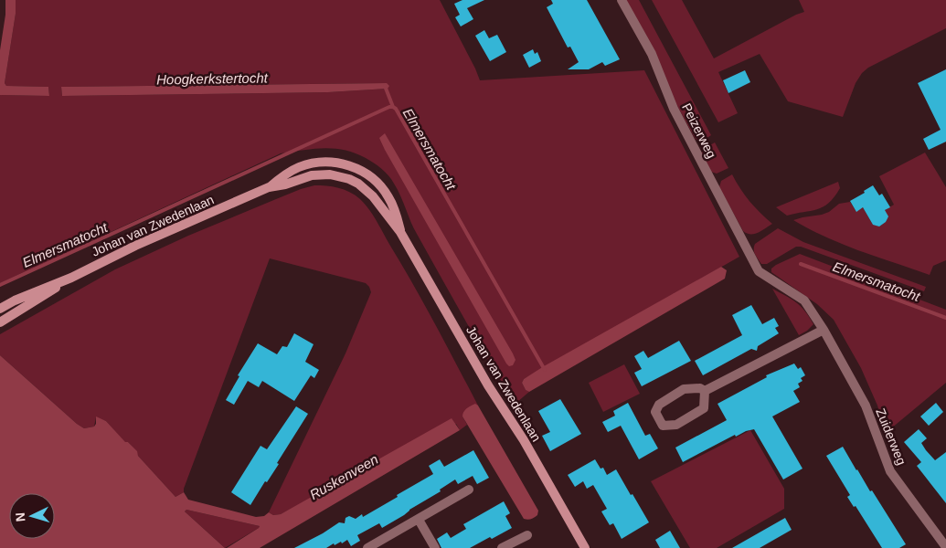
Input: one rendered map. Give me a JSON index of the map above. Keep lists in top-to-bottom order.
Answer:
{
  "streets": {
    "main road": ["Johan van Zwedenlaan"],
    "street": ["Peizerweg", "Zuiderweg"]
  },
  "crossings": [
    ["Peizerweg", "Zuiderweg"]
  ],
  "water": ["Hoogkerkstertocht", "Elmersmatocht", "Ruskenveen"],
  "north": "left"
}
